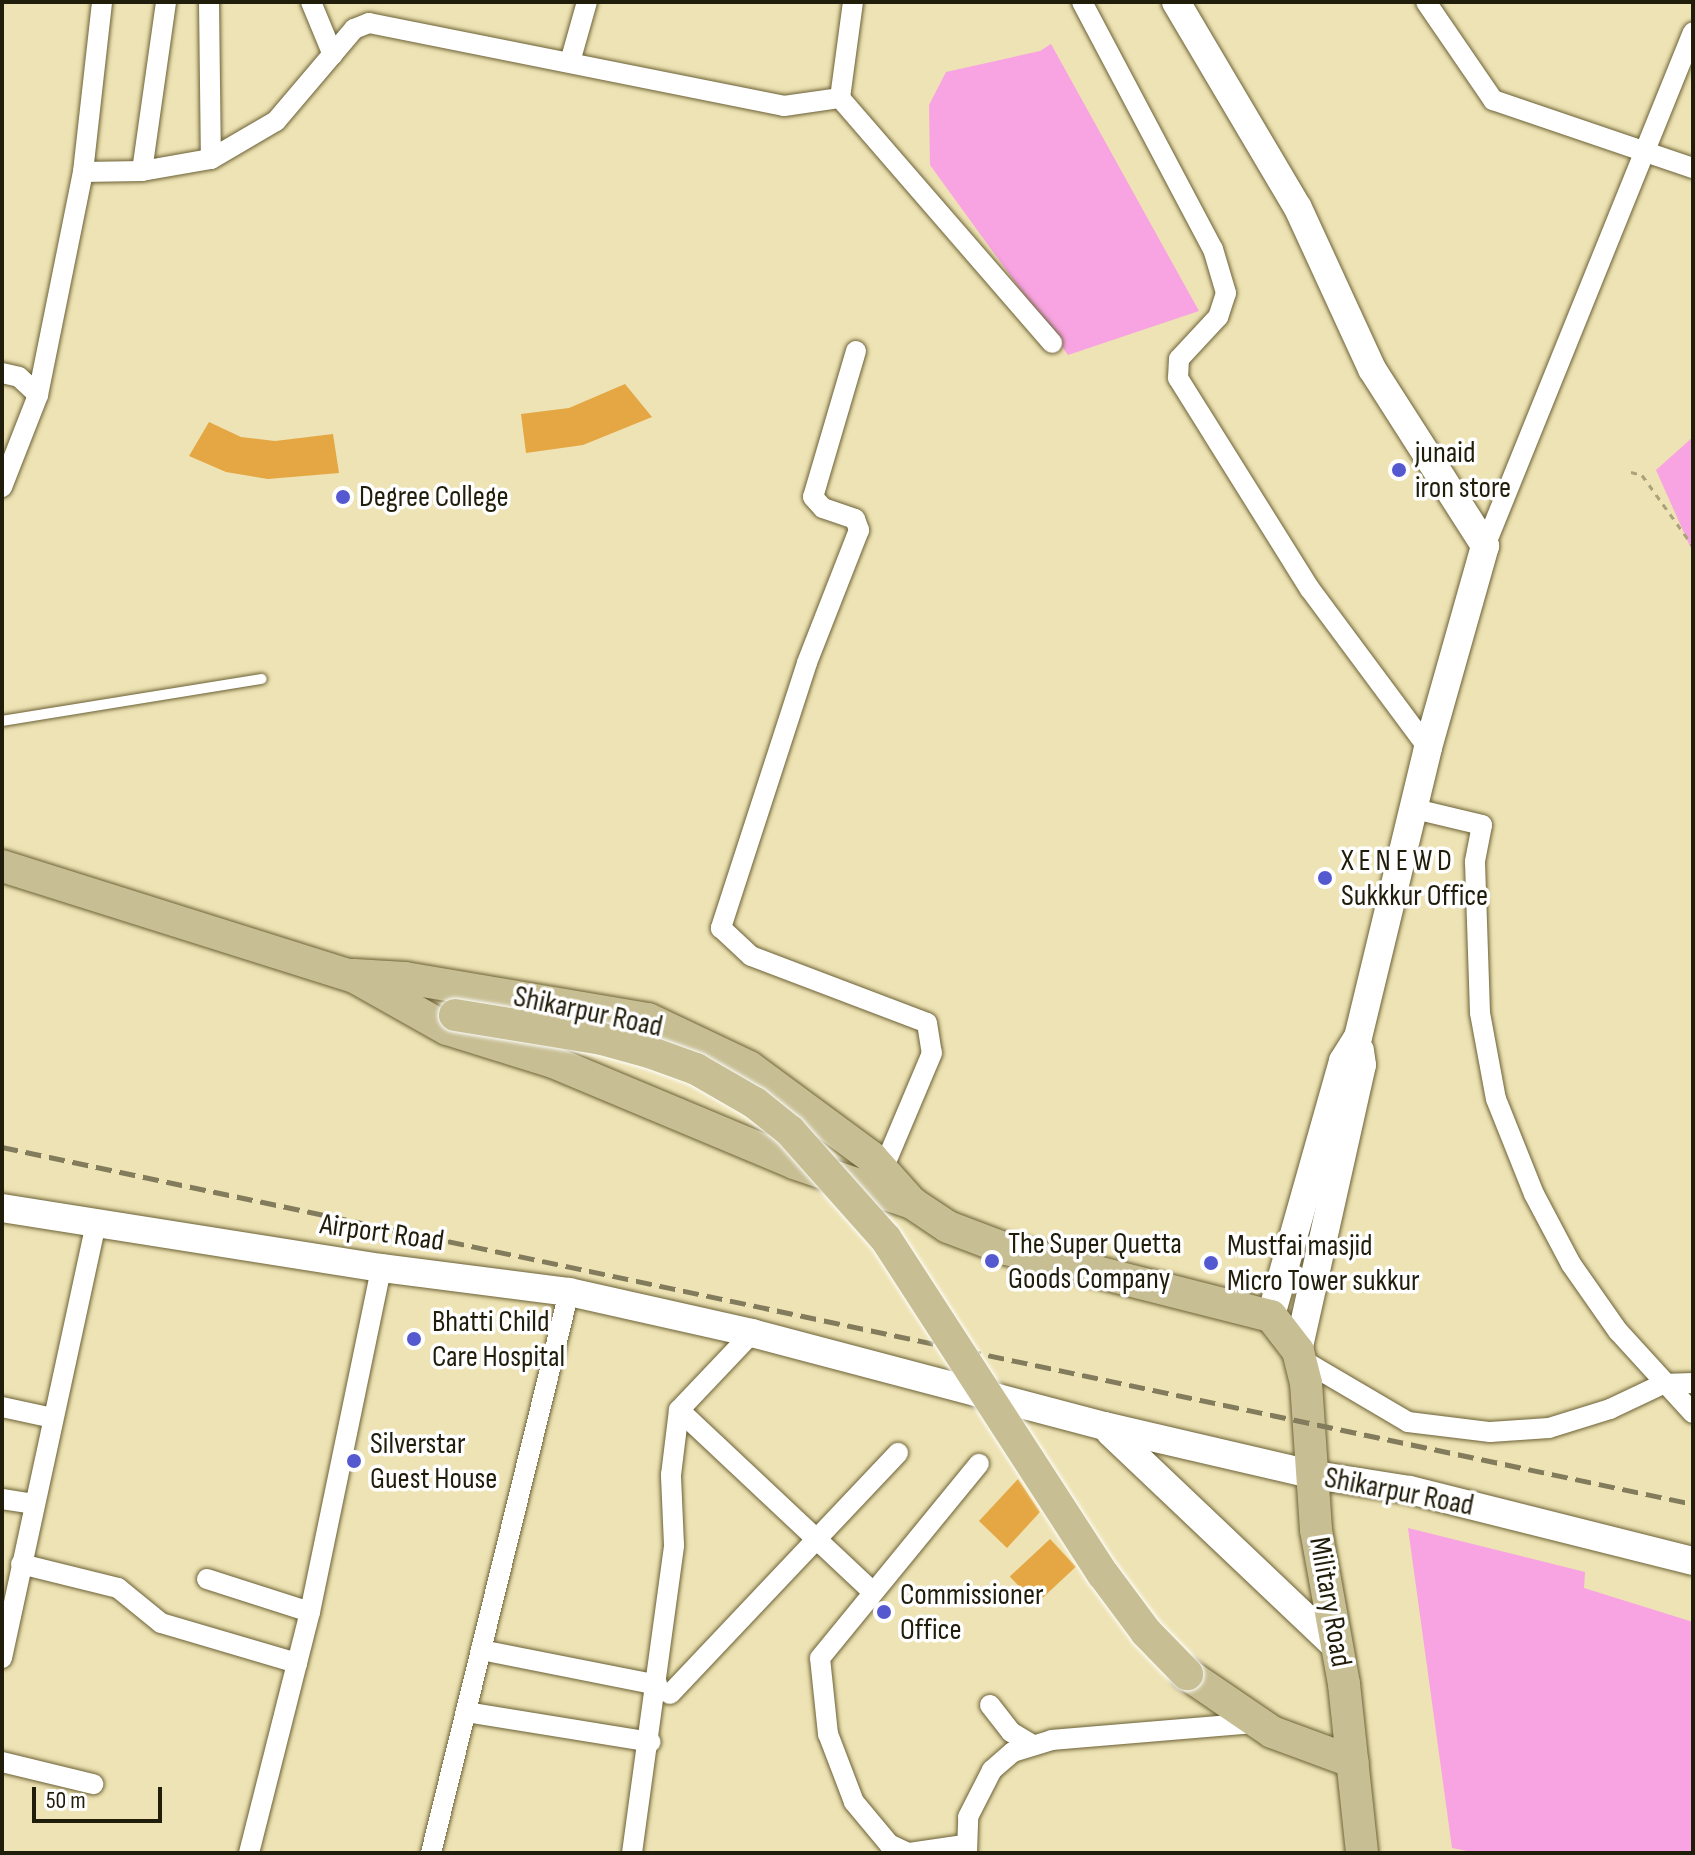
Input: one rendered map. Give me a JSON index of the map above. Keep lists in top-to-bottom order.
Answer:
{
  "streets": {
    "main road": ["Shikarpur Road", "Airport Road", "Military Road"]
  },
  "crossings": [
    ["Shikarpur Road", "Airport Road"],
    ["Shikarpur Road", "Military Road"]
  ],
  "places": [
    "junaid iron store",
    "Degree College",
    "X E N E W D Sukkkur Office",
    "The Super Quetta Goods Company",
    "Mustfai masjid Micro Tower sukkur",
    "Bhatti Child Care Hospital",
    "Silverstar Guest House",
    "Commissioner Office"
  ],
  "scale_bar": "50 m"
}
